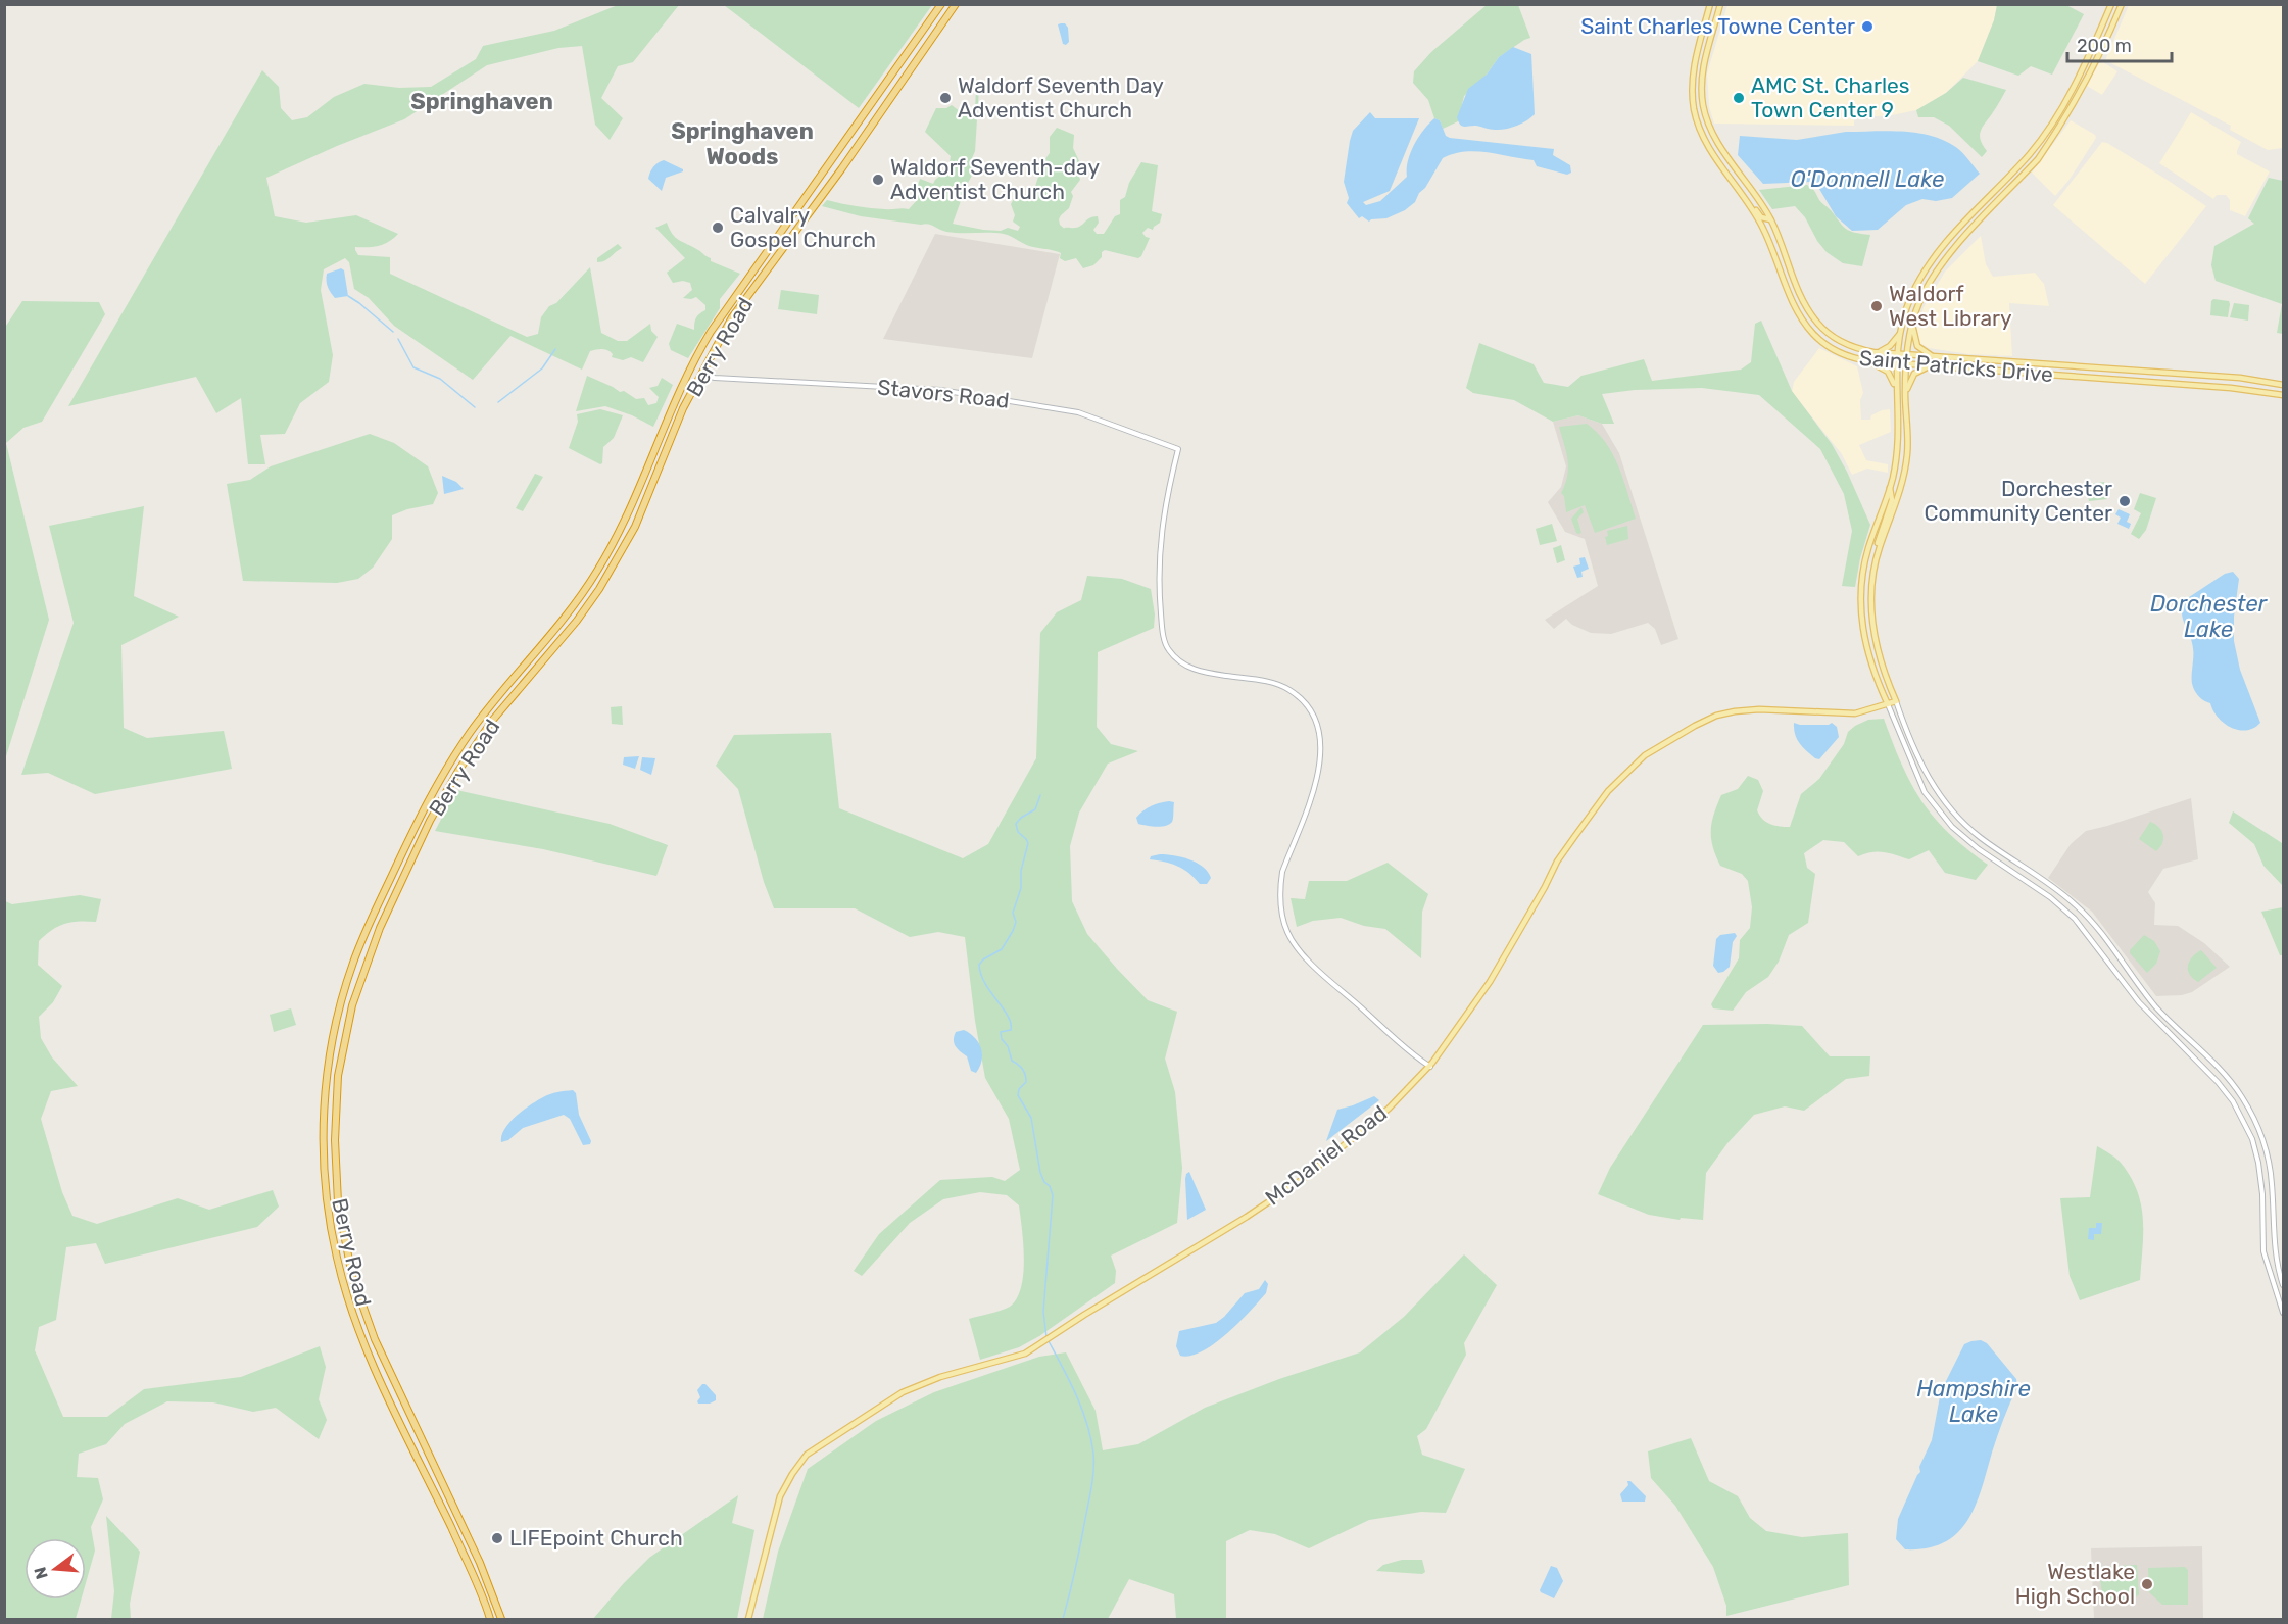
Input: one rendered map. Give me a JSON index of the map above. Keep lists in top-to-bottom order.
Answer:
{
  "streets": {
    "highway": ["Berry Road"],
    "main road": ["Saint Patricks Drive", "McDaniel Road"],
    "street": ["Stavors Road"]
  },
  "crossings": [
    ["Berry Road", "Stavors Road"],
    ["Stavors Road", "McDaniel Road"]
  ],
  "districts": ["Springhaven", "Springhaven Woods"],
  "water": ["O'Donnell Lake", "Dorchester Lake", "Hampshire Lake"],
  "places": [
    "Saint Charles Towne Center",
    "Waldorf Seventh Day Adventist Church",
    "AMC St. Charles Town Center 9",
    "Waldorf Seventh-day Adventist Church",
    "Calvalry Gospel Church",
    "Waldorf West Library",
    "Dorchester Community Center",
    "LIFEpoint Church",
    "Westlake High School"
  ],
  "scale_bar": "200 m",
  "north": "left"
}
